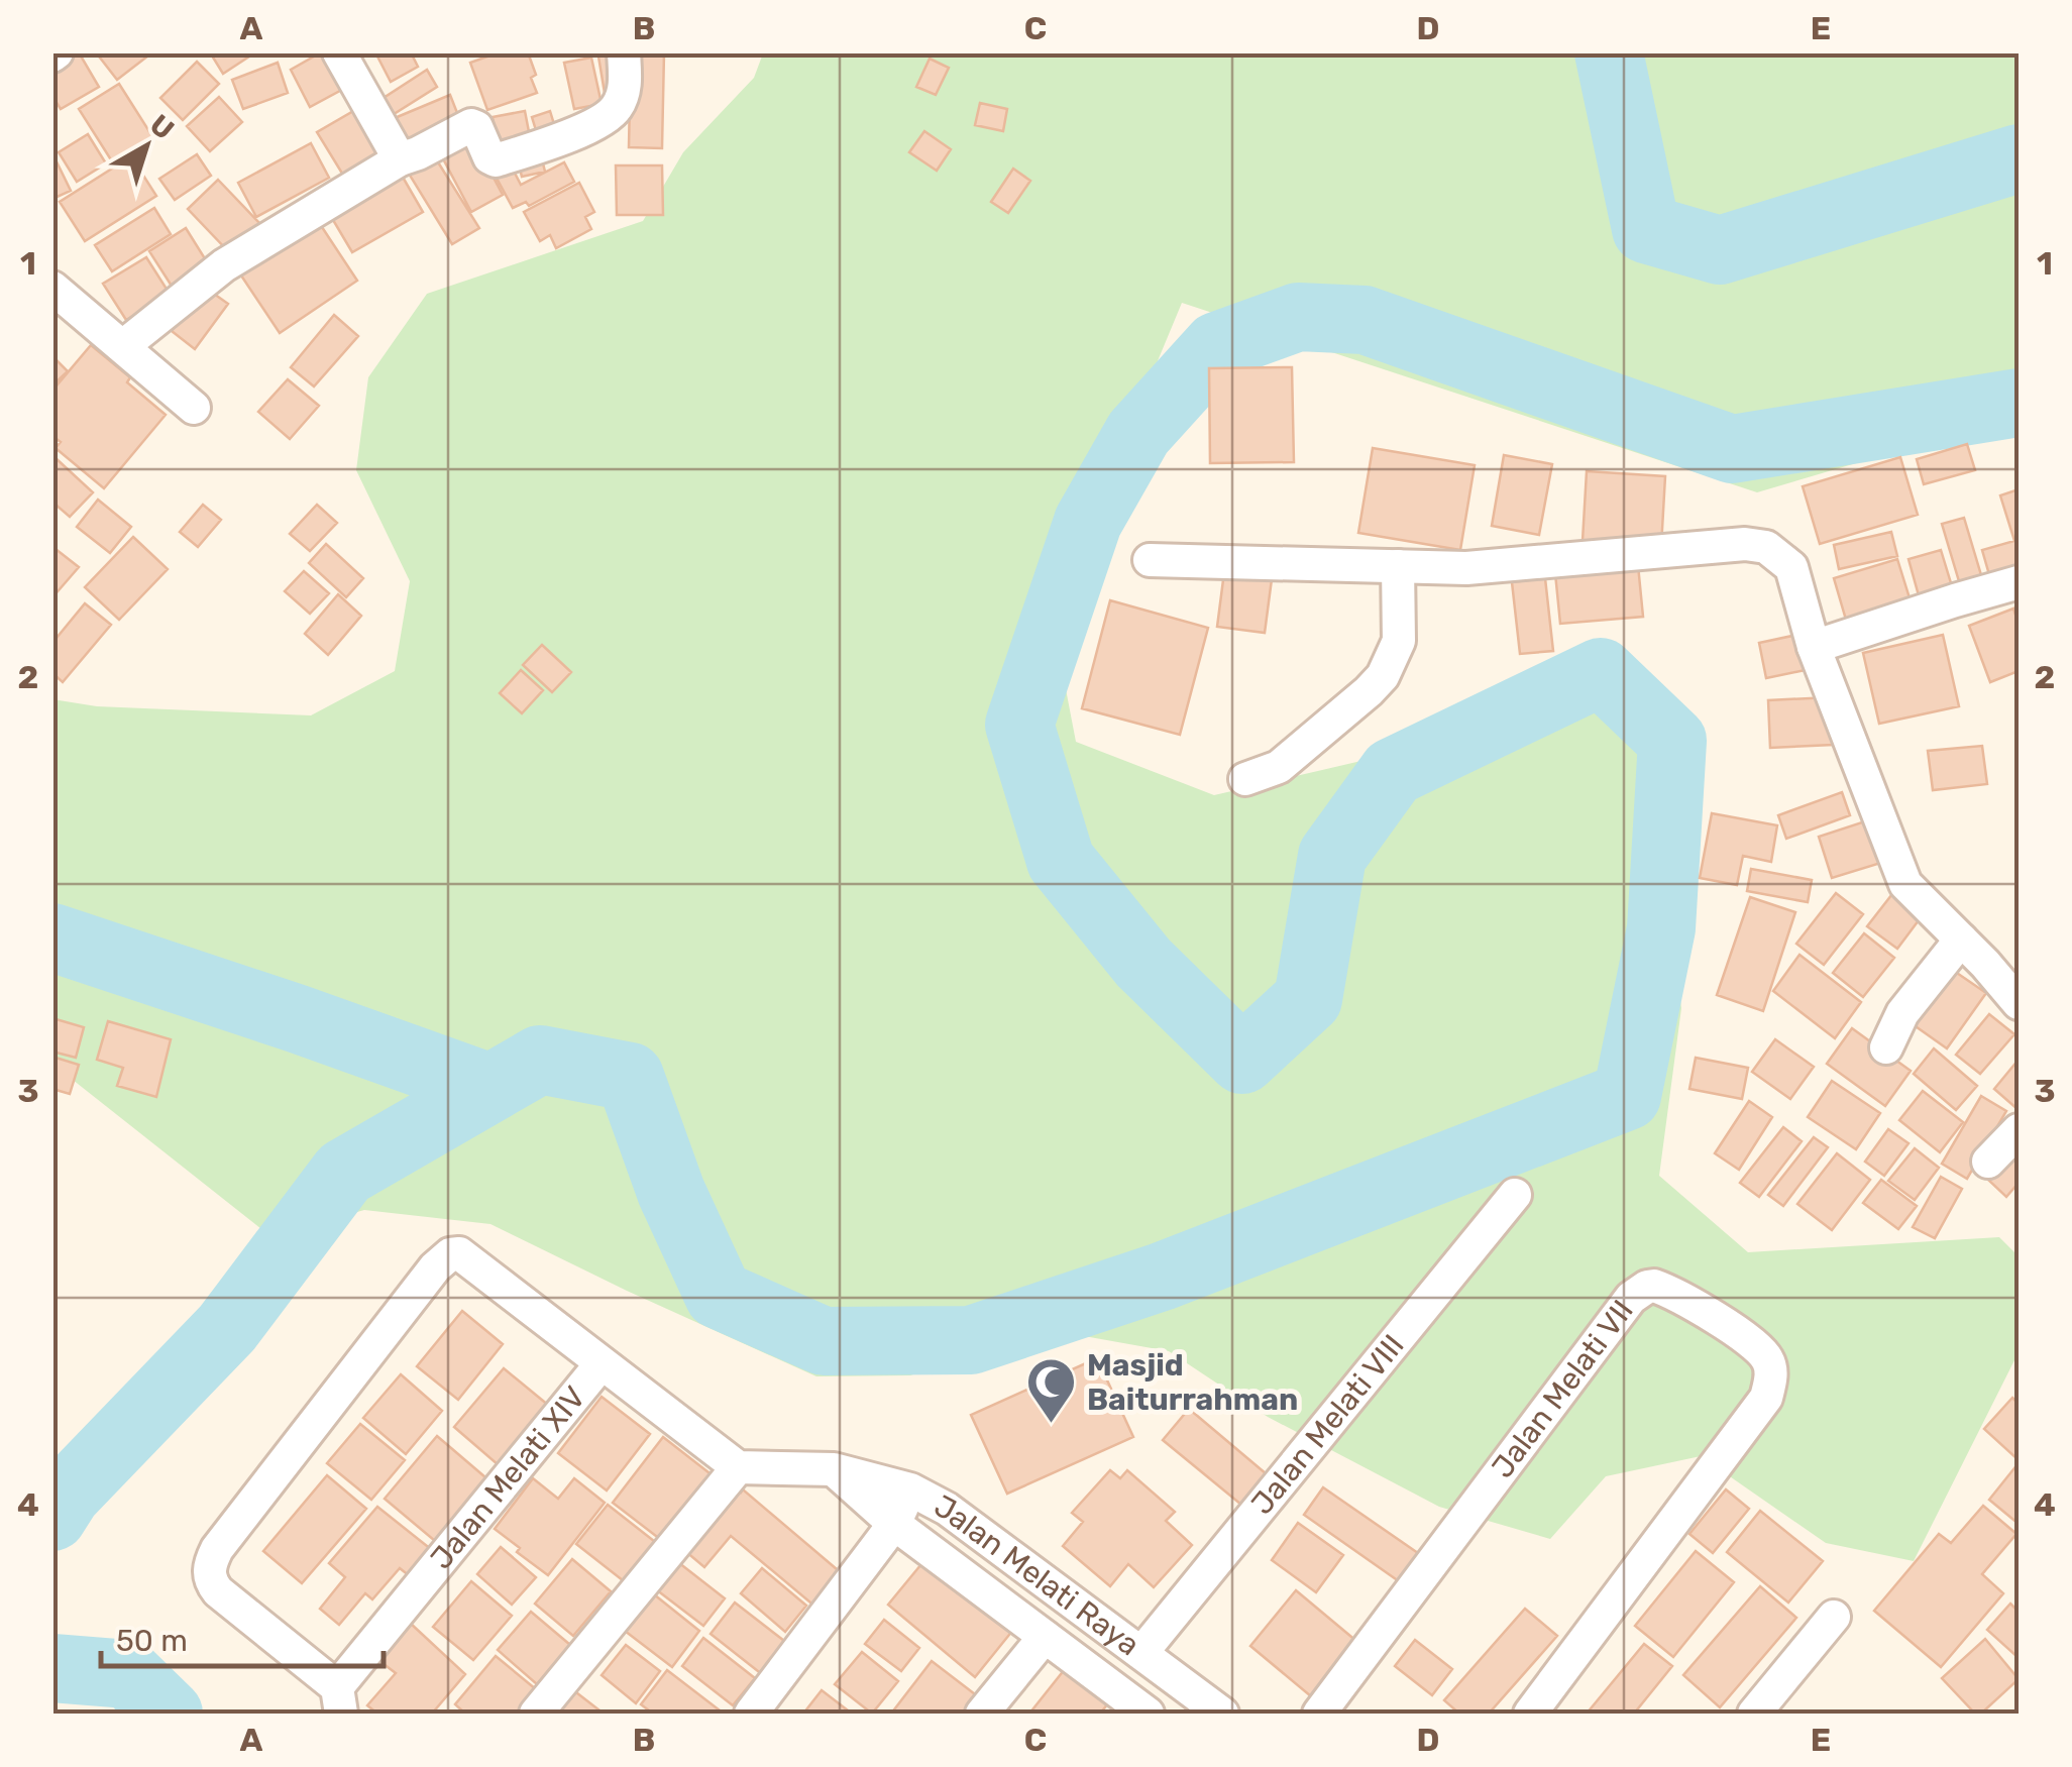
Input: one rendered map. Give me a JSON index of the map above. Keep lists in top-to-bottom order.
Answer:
{
  "streets": {
    "street": [
      "Jalan Melati VII",
      "Jalan Melati VIII",
      "Jalan Melati XIV",
      "Jalan Melati Raya"
    ]
  },
  "crossings": [
    ["Jalan Melati VIII", "Jalan Melati Raya"]
  ],
  "places": {
    "mosque": ["Masjid Baiturrahman"]
  },
  "scale_bar": "50 m",
  "north": "top right",
  "grid": {
    "columns": [
      "A",
      "B",
      "C",
      "D",
      "E"
    ],
    "rows": [
      "1",
      "2",
      "3",
      "4"
    ]
  }
}
